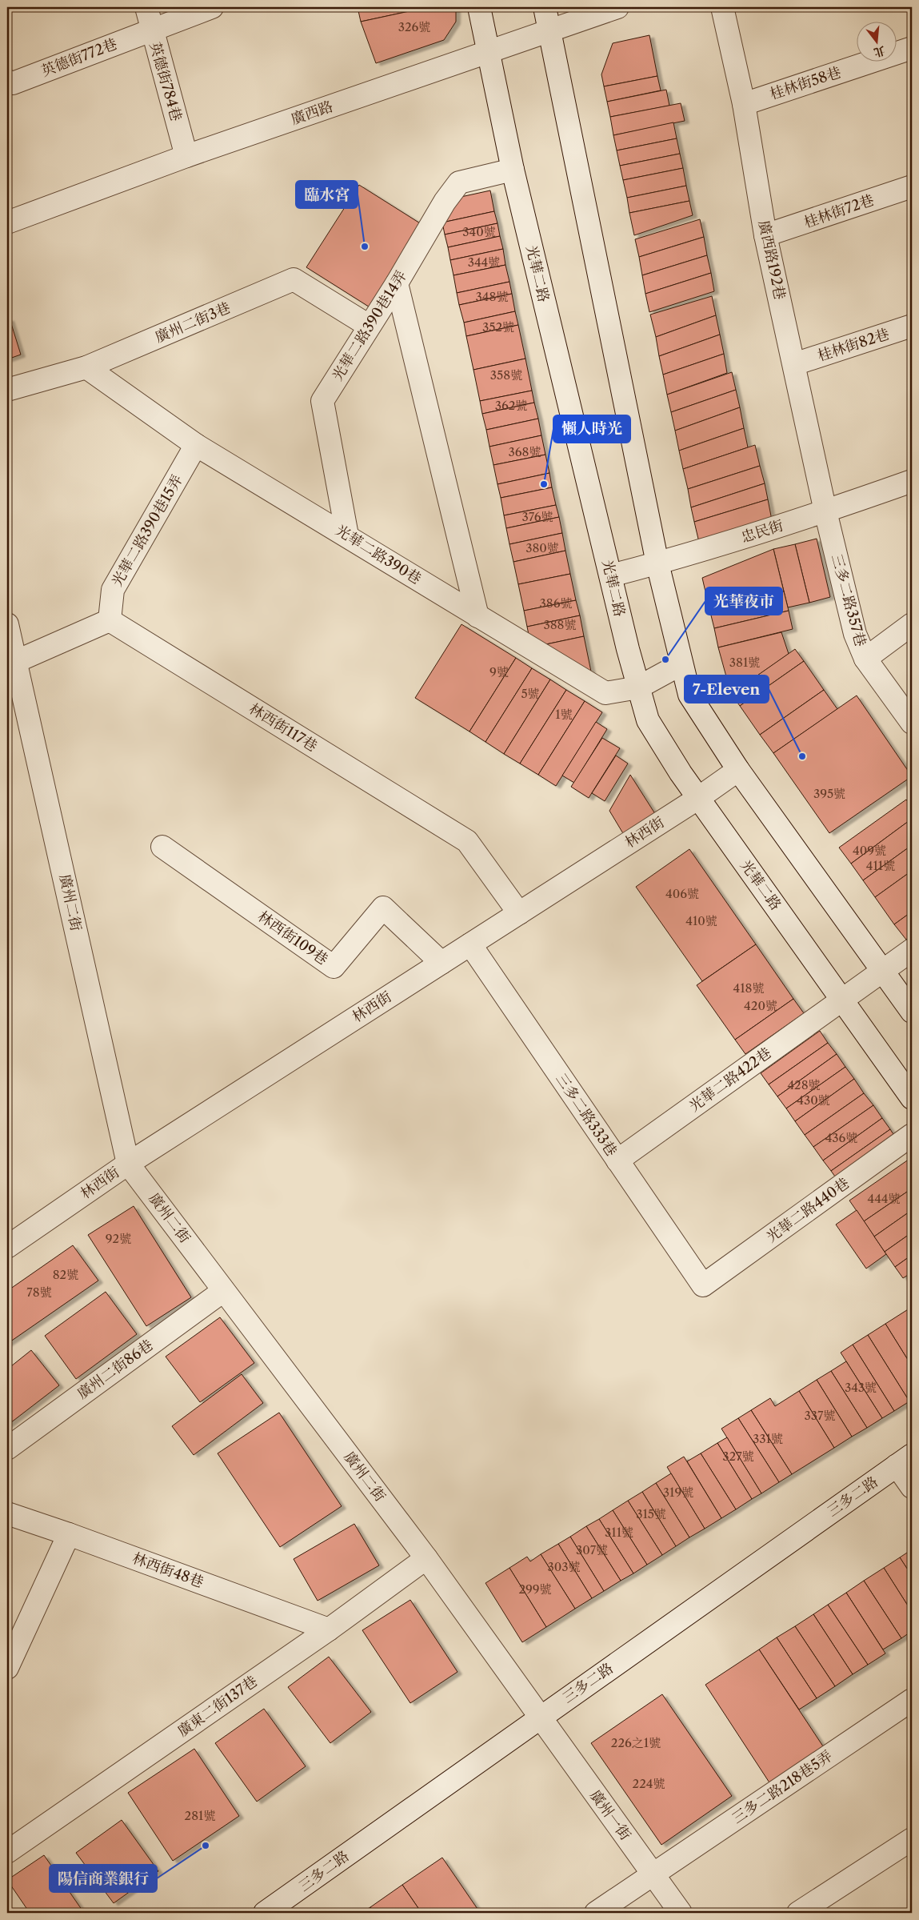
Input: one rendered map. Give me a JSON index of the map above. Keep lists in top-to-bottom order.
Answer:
{
  "streets": {
    "street": [
      "英德街772巷",
      "英德街784巷",
      "桂林街58巷",
      "廣西路",
      "桂林街72巷",
      "廣西路192巷",
      "光華二路",
      "廣州二街3巷",
      "光華二路390巷14弄",
      "桂林街82巷",
      "光華二路390巷15弄",
      "忠民街",
      "光華二路390巷",
      "三多二路357巷",
      "林西街117巷",
      "林西街",
      "廣州二街",
      "林西街109巷",
      "光華二路422巷",
      "三多二路333巷",
      "光華二路440巷",
      "廣州二街86巷",
      "三多二路",
      "林西街48巷",
      "廣東二街137巷",
      "三多二路218巷5弄",
      "廣州一街"
    ]
  },
  "crossings": [
    ["英德街772巷", "英德街784巷"],
    ["英德街784巷", "廣西路"],
    ["桂林街58巷", "廣西路192巷"],
    ["廣西路", "光華二路"],
    ["桂林街72巷", "廣西路192巷"],
    ["廣西路192巷", "桂林街82巷"],
    ["廣西路192巷", "忠民街"],
    ["廣西路192巷", "三多二路357巷"],
    ["光華二路", "光華二路390巷14弄"],
    ["光華二路", "忠民街"],
    ["光華二路", "光華二路390巷"],
    ["光華二路", "林西街"],
    ["光華二路", "光華二路422巷"],
    ["廣州二街3巷", "光華二路390巷14弄"],
    ["廣州二街3巷", "光華二路390巷"],
    ["光華二路390巷14弄", "光華二路390巷"],
    ["光華二路390巷15弄", "光華二路390巷"],
    ["光華二路390巷15弄", "林西街117巷"],
    ["忠民街", "三多二路357巷"],
    ["林西街117巷", "林西街"],
    ["林西街", "廣州二街"],
    ["林西街", "林西街109巷"],
    ["林西街", "三多二路333巷"],
    ["廣州二街", "廣州二街86巷"],
    ["廣州二街", "三多二路"],
    ["廣州二街", "廣東二街137巷"],
    ["廣州二街", "廣州一街"],
    ["光華二路422巷", "三多二路333巷"],
    ["三多二路333巷", "光華二路440巷"],
    ["三多二路", "廣州一街"],
    ["林西街48巷", "廣東二街137巷"],
    ["三多二路218巷5弄", "廣州一街"]
  ],
  "places": [
    "臨水宮",
    "懶人時光",
    "光華夜市",
    "7-Eleven",
    "陽信商業銀行"
  ],
  "house_numbers": [
    "326號",
    "340號",
    "344號",
    "348號",
    "352號",
    "358號",
    "362號",
    "368號",
    "376號",
    "380號",
    "386號",
    "388號",
    "381號",
    "9號",
    "5號",
    "1號",
    "395號",
    "409號",
    "411號",
    "406號",
    "410號",
    "418號",
    "420號",
    "428號",
    "430號",
    "436號",
    "444號",
    "92號",
    "82號",
    "78號",
    "343號",
    "337號",
    "331號",
    "327號",
    "319號",
    "315號",
    "311號",
    "307號",
    "303號",
    "299號",
    "226之1號",
    "224號",
    "281號"
  ],
  "north": "bottom"
}
